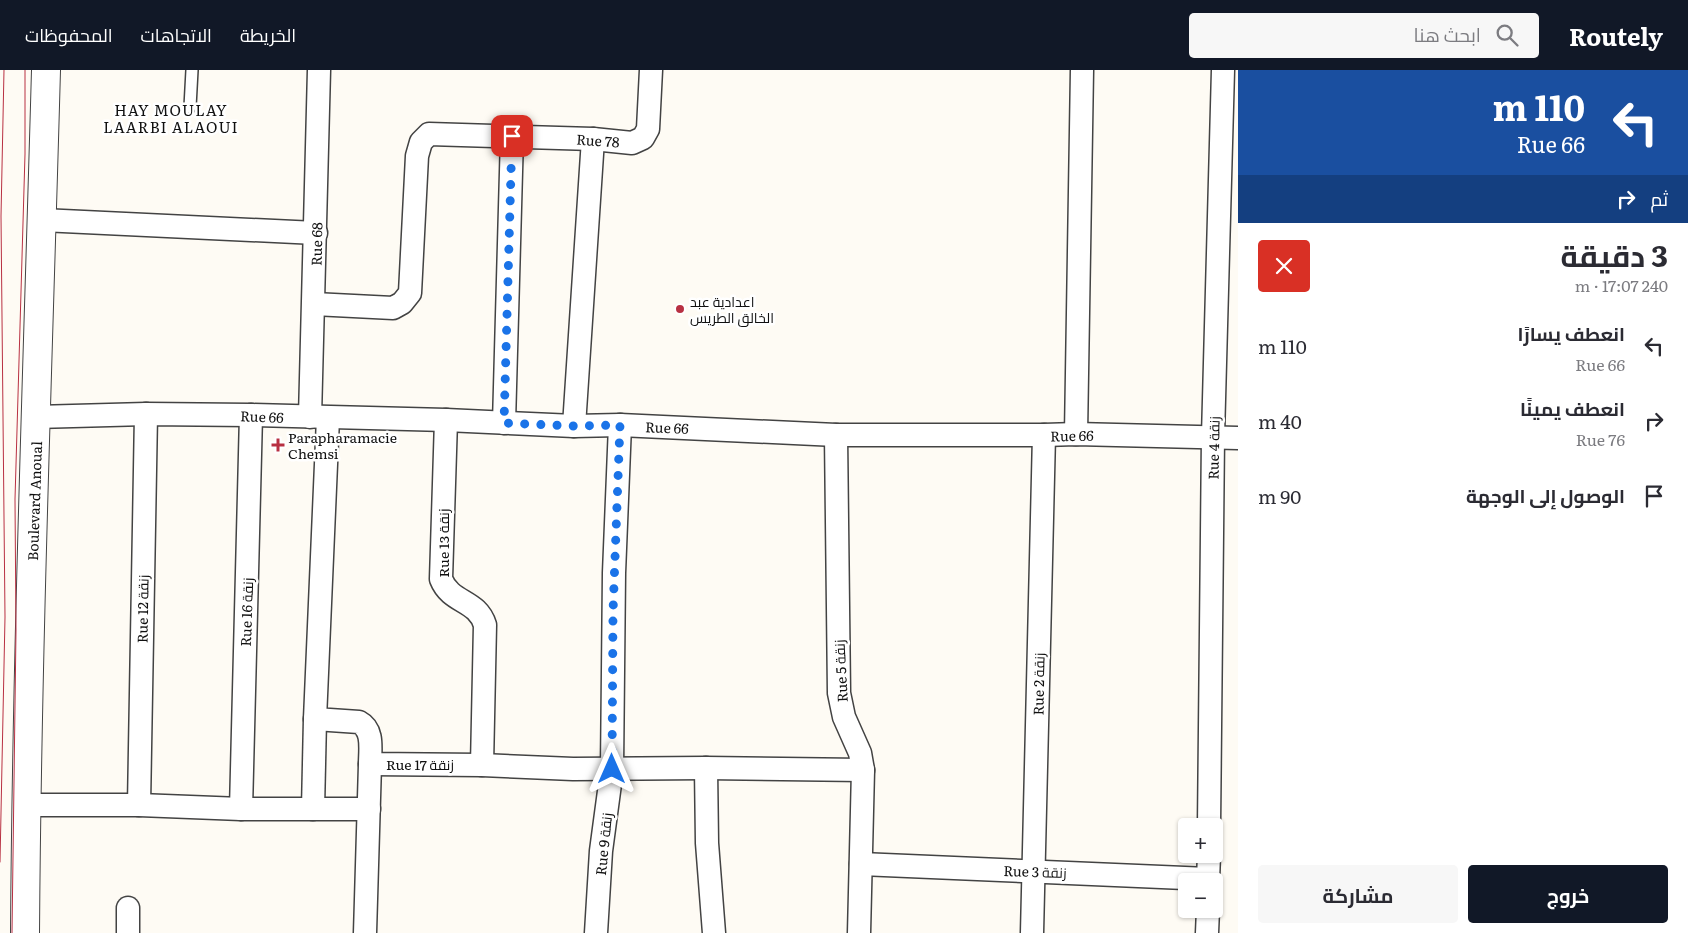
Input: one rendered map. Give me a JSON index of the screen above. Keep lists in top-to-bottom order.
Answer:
{
  "streets": {
    "street": [
      "Rue 78",
      "Rue 68",
      "Rue 66",
      "Rue 4 زنقة",
      "Boulevard Anoual",
      "Rue 13 زنقة",
      "Rue 12 زنقة",
      "Rue 16 زنقة",
      "Rue 5 زنقة",
      "Rue 2 زنقة",
      "Rue 17 زنقة",
      "Rue 9 زنقة",
      "Rue 3 زنقة"
    ]
  },
  "crossings": [
    ["Rue 78", "Rue 68"],
    ["Rue 68", "Rue 66"],
    ["Rue 66", "Rue 4 زنقة"],
    ["Rue 66", "Boulevard Anoual"],
    ["Rue 66", "Rue 13 زنقة"],
    ["Rue 66", "Rue 12 زنقة"],
    ["Rue 66", "Rue 16 زنقة"],
    ["Rue 66", "Rue 5 زنقة"],
    ["Rue 66", "Rue 2 زنقة"],
    ["Rue 66", "Rue 9 زنقة"],
    ["Rue 13 زنقة", "Rue 17 زنقة"],
    ["Rue 5 زنقة", "Rue 17 زنقة"],
    ["Rue 5 زنقة", "Rue 3 زنقة"],
    ["Rue 2 زنقة", "Rue 3 زنقة"],
    ["Rue 17 زنقة", "Rue 9 زنقة"]
  ],
  "districts": ["HAY MOULAY LAARBI ALAOUI"],
  "places": {
    "other": ["اعدادية عبد الخالق الطريس"],
    "health": ["Parapharamacie Chemsi"]
  },
  "page": {
    "header": "Routely",
    "search": "ابحث هنا",
    "nav": ["الخريطة", "الاتجاهات", "المحفوظات"],
    "turn": ["110 m", "Rue 66"],
    "then": "ثم",
    "heading": ["3 دقيقة", "240 m · 17:07"],
    "list": [
      {
        "name": "انعطف يسارًا",
        "note": "Rue 66",
        "value": "110 m"
      },
      {
        "name": "انعطف يمينًا",
        "note": "Rue 76",
        "value": "40 m"
      },
      {
        "name": "الوصول إلى الوجهة",
        "value": "90 m"
      }
    ],
    "map_buttons": ["+", "−"],
    "buttons": ["خروج", "مشاركة"]
  }
}
